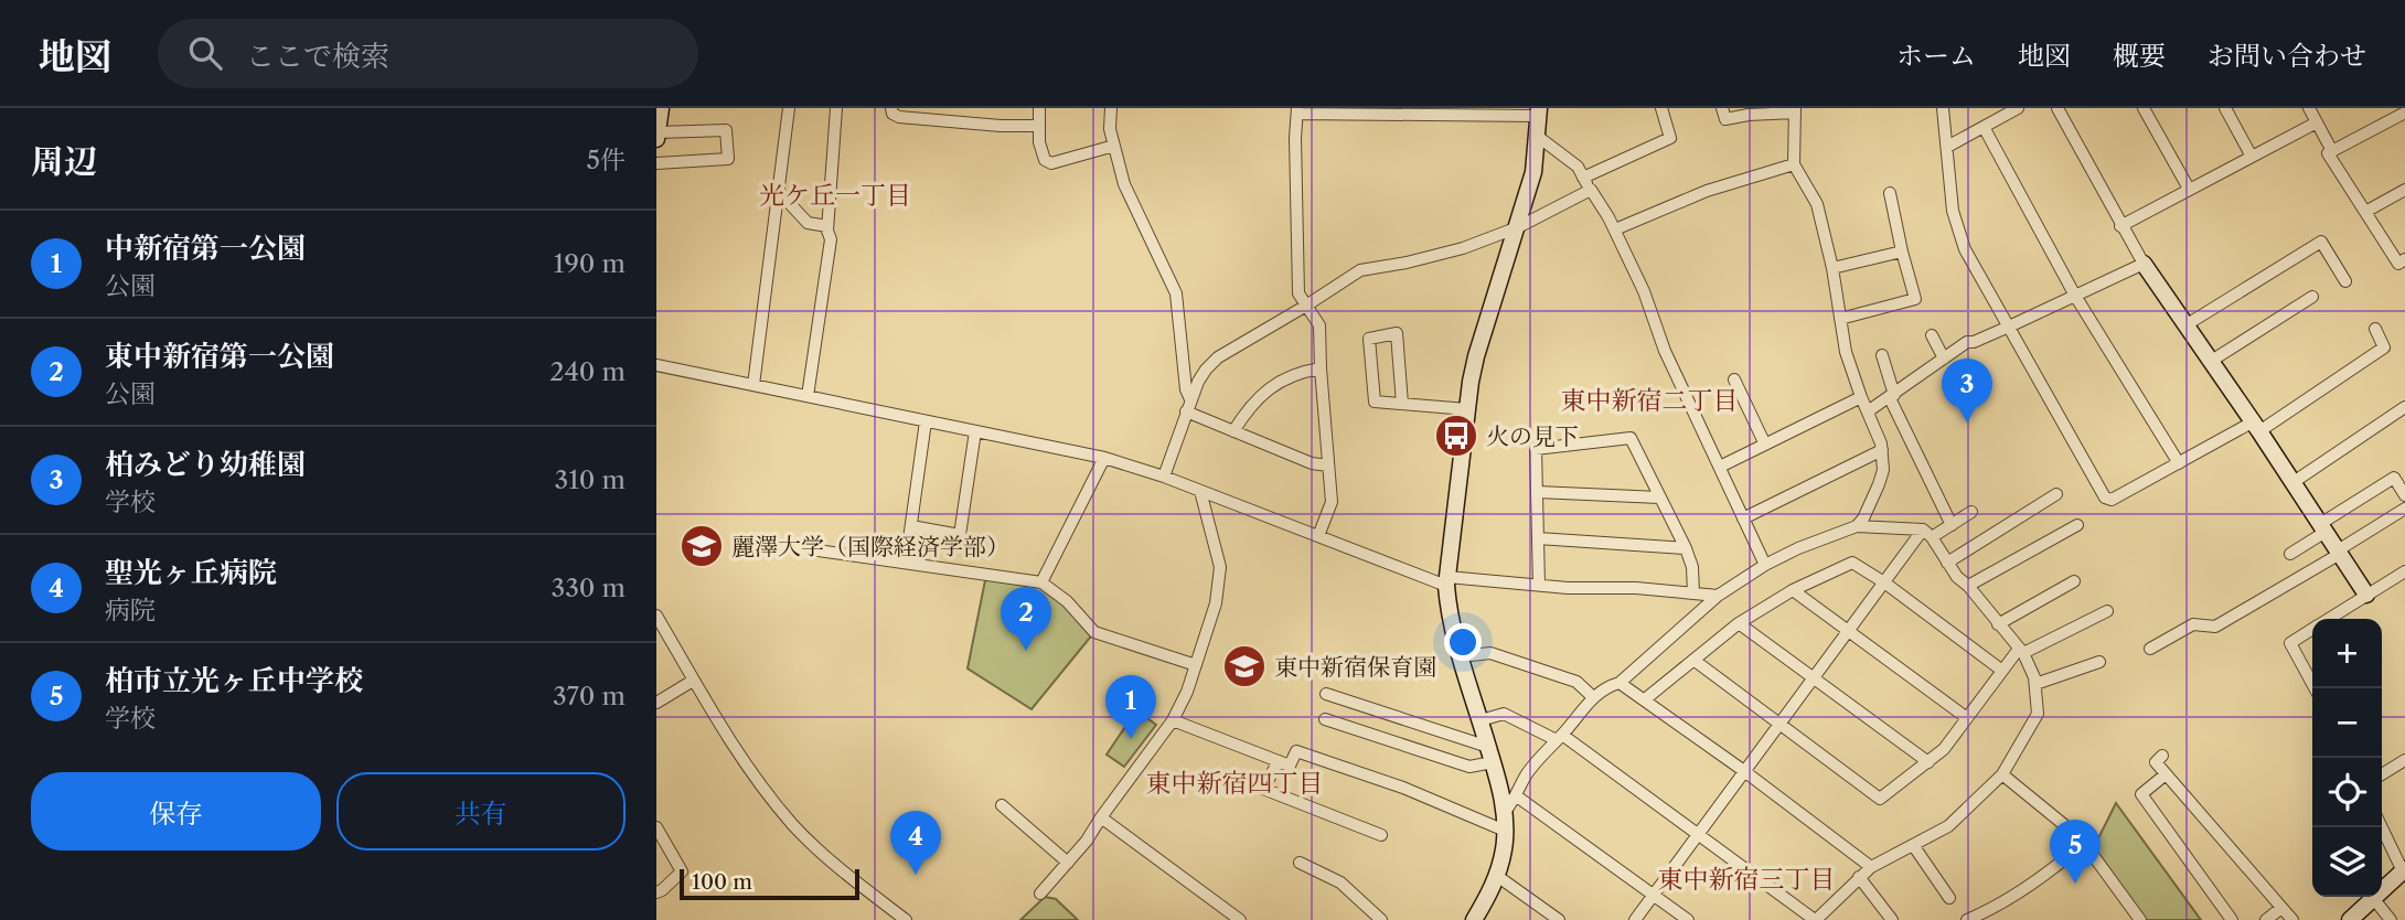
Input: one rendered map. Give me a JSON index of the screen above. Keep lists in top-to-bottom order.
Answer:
{
  "districts": [
    "光ケ丘一丁目",
    "東中新宿二丁目",
    "東中新宿四丁目",
    "東中新宿三丁目"
  ],
  "places": {
    "bus stop": ["火の見下"],
    "school or university": ["麗澤大学（国際経済学部）", "東中新宿保育園"]
  },
  "scale_bar": "100 m",
  "page": {
    "header": "地図",
    "search": "ここで検索",
    "nav": [
      "ホーム",
      "地図",
      "概要",
      "お問い合わせ"
    ],
    "heading": ["周辺", "5件"],
    "list": [
      {
        "mark": "1",
        "name": "中新宿第一公園",
        "note": "公園",
        "value": "190 m"
      },
      {
        "mark": "2",
        "name": "東中新宿第一公園",
        "note": "公園",
        "value": "240 m"
      },
      {
        "mark": "3",
        "name": "柏みどり幼稚園",
        "note": "学校",
        "value": "310 m"
      },
      {
        "mark": "4",
        "name": "聖光ヶ丘病院",
        "note": "病院",
        "value": "330 m"
      },
      {
        "mark": "5",
        "name": "柏市立光ヶ丘中学校",
        "note": "学校",
        "value": "370 m"
      }
    ],
    "pins": [
      "3",
      "2",
      "1",
      "4",
      "5"
    ],
    "map_buttons": ["+", "−"],
    "buttons": ["保存", "共有"],
    "scale": "100 m"
  }
}
